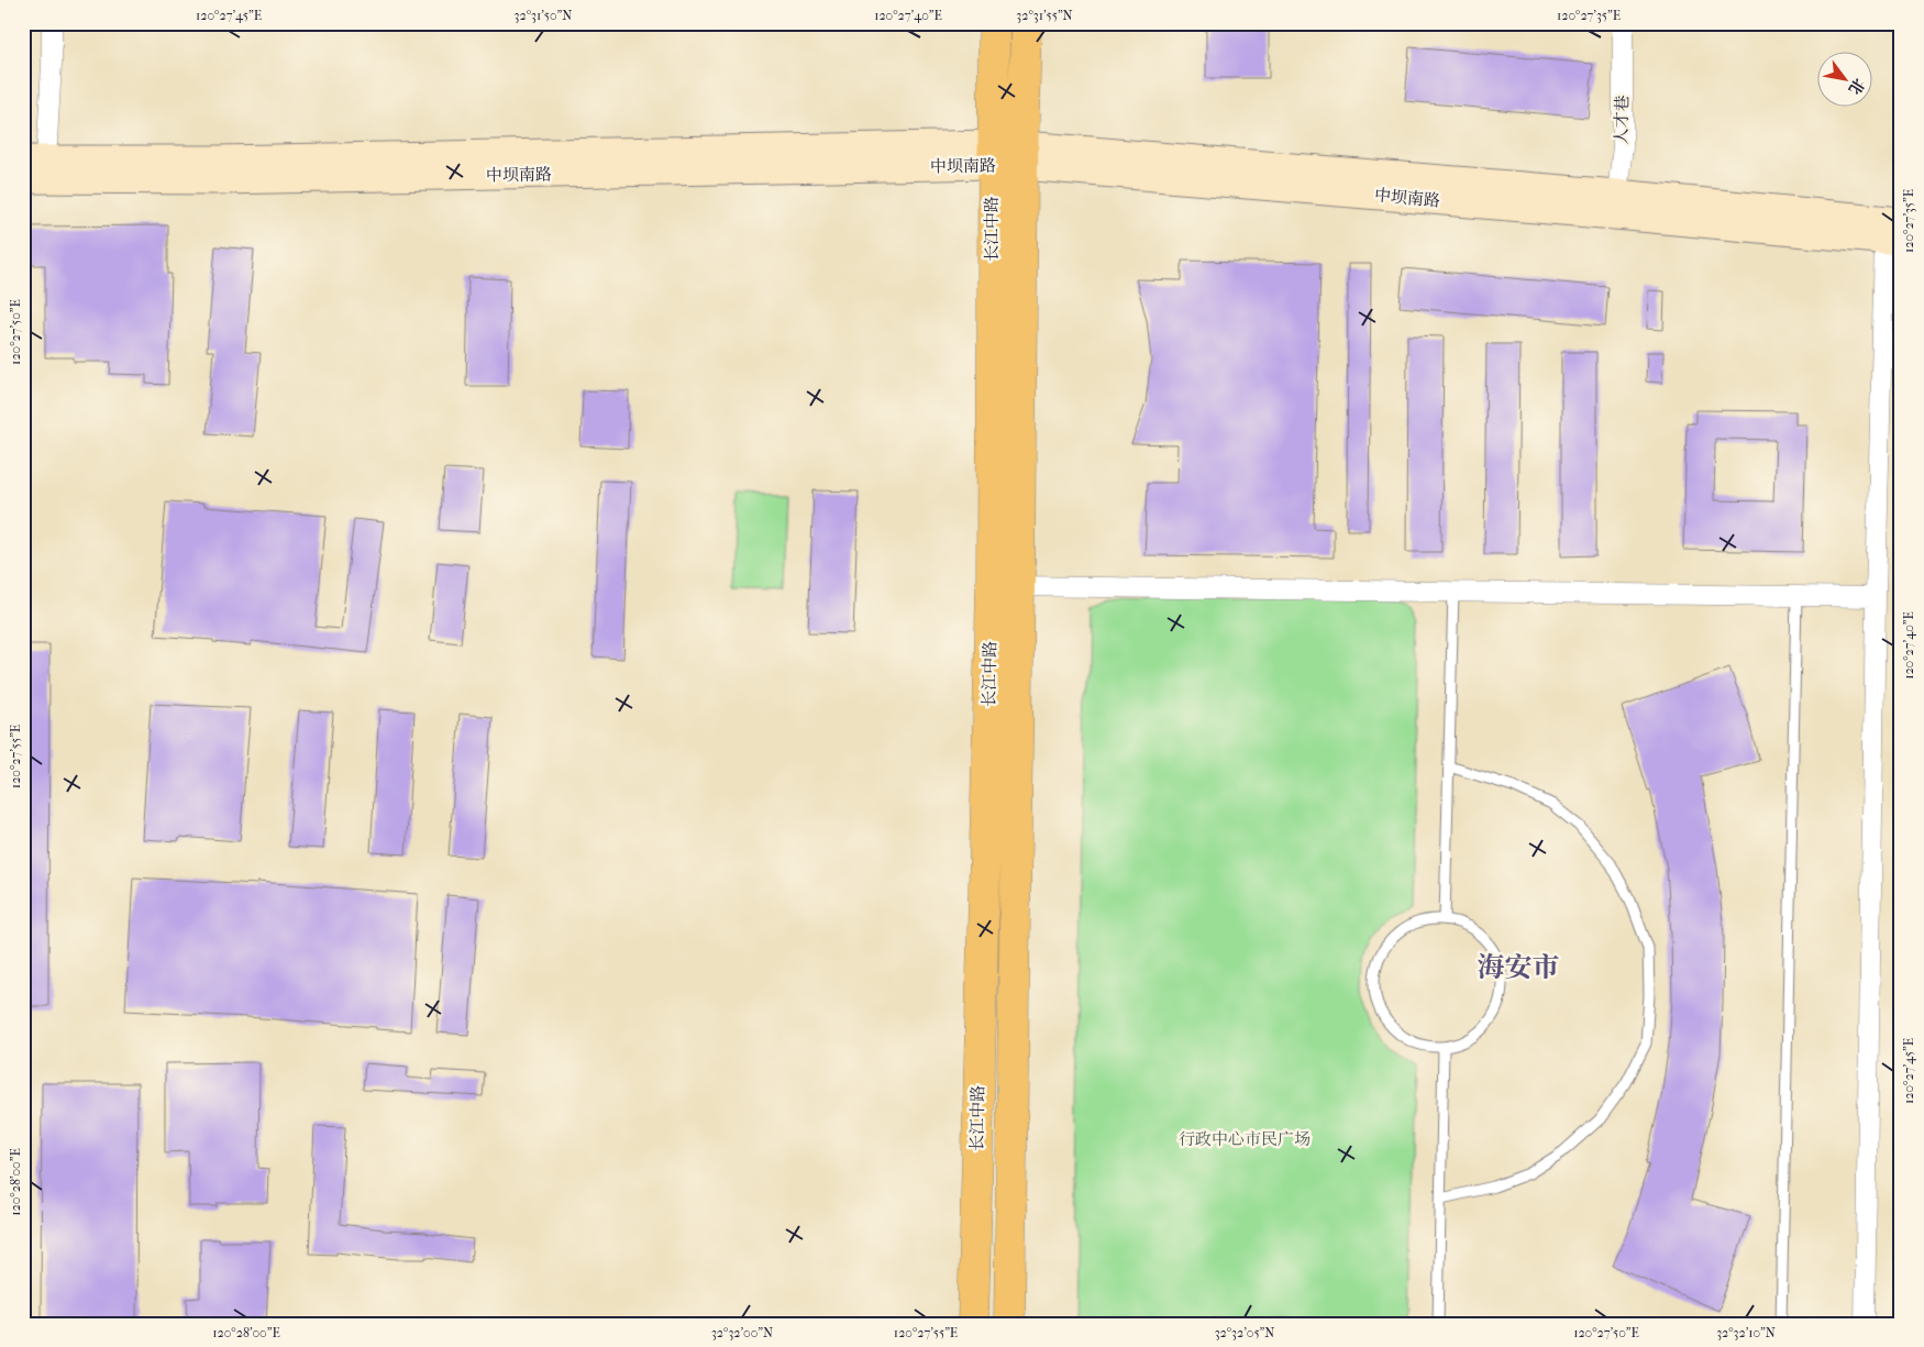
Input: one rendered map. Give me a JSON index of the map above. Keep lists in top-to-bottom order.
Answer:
{
  "streets": {
    "main road": ["中坝南路", "长江中路"],
    "street": ["人才巷"]
  },
  "crossings": [
    ["人才巷", "中坝南路"],
    ["中坝南路", "长江中路"]
  ],
  "districts": ["海安市"],
  "parks": ["行政中心市民广场"],
  "north": "bottom right",
  "coordinates": [
    "120°27'45\"E",
    "32°31'50\"N",
    "120°27'40\"E",
    "32°31'55\"N",
    "120°27'35\"E",
    "120°27'50\"E",
    "120°27'55\"E",
    "120°28'00\"E",
    "32°32'00\"N",
    "32°32'05\"N",
    "32°32'10\"N"
  ]
}
